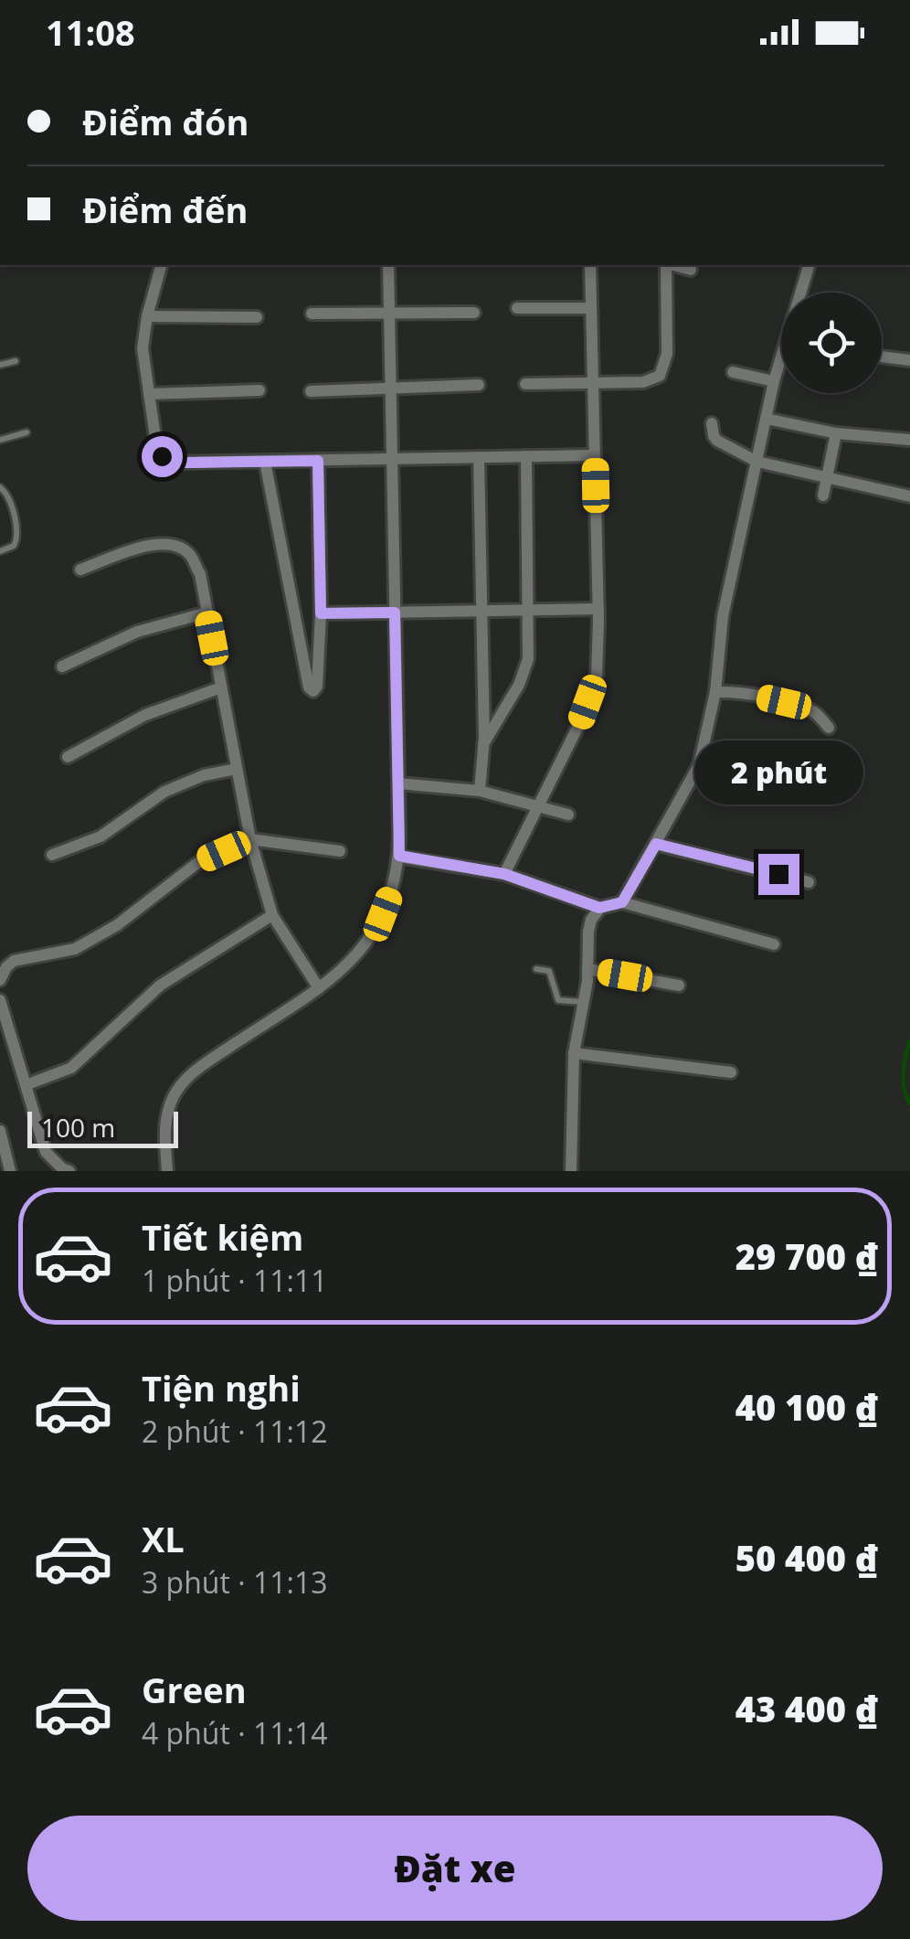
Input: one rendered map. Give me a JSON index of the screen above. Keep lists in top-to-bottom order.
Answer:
{
  "scale_bar": "100 m",
  "page": {
    "status": "11:08",
    "banner": ["Điểm đón", "Điểm đến"],
    "bubble": "2 phút",
    "scale": "100 m",
    "list": [
      {
        "name": "Tiết kiệm",
        "note": "1 phút · 11:11",
        "value": "29 700 ₫"
      },
      {
        "name": "Tiện nghi",
        "note": "2 phút · 11:12",
        "value": "40 100 ₫"
      },
      {
        "name": "XL",
        "note": "3 phút · 11:13",
        "value": "50 400 ₫"
      },
      {
        "name": "Green",
        "note": "4 phút · 11:14",
        "value": "43 400 ₫"
      }
    ],
    "buttons": "Đặt xe"
  }
}
